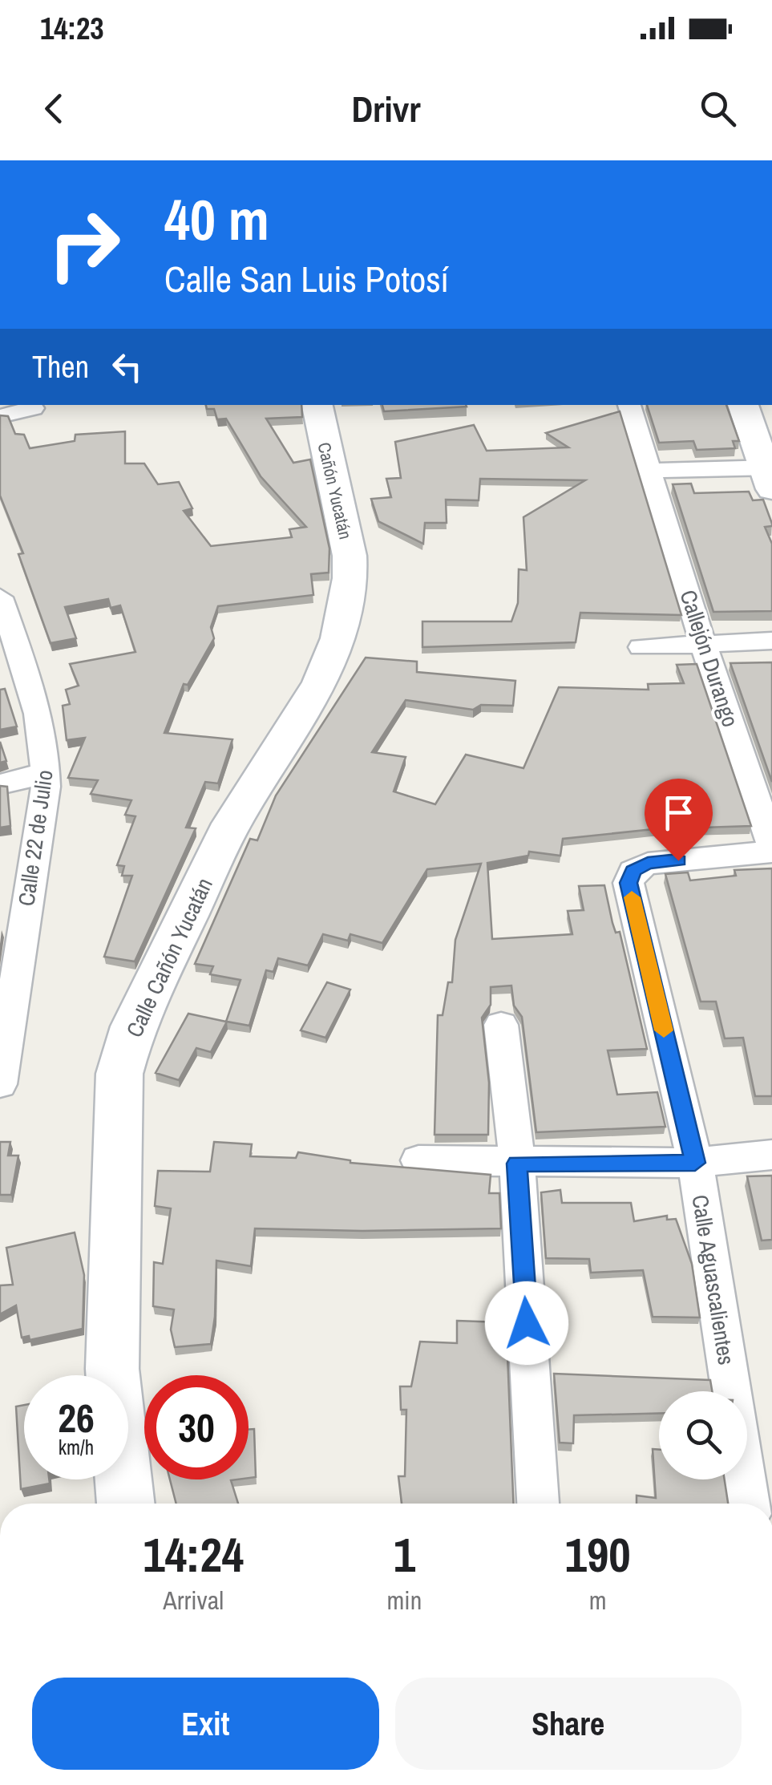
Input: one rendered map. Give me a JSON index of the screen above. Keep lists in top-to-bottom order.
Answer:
{
  "streets": {
    "street": [
      "Cañón Yucatán",
      "Callejón Durango",
      "Calle 22 de Julio",
      "Calle Cañón Yucatán",
      "Calle Aguascalientes"
    ]
  },
  "crossings": [
    ["Cañón Yucatán", "Calle Cañón Yucatán"],
    ["Callejón Durango", "Calle Aguascalientes"]
  ],
  "page": {
    "status": "14:23",
    "header": "Drivr",
    "turn": ["40 m", "Calle San Luis Potosí"],
    "then": "Then",
    "speed": "26 km/h",
    "limit": "30",
    "eta": [
      "14:24",
      "Arrival",
      "1",
      "min",
      "190",
      "m"
    ],
    "buttons": ["Exit", "Share"]
  }
}
